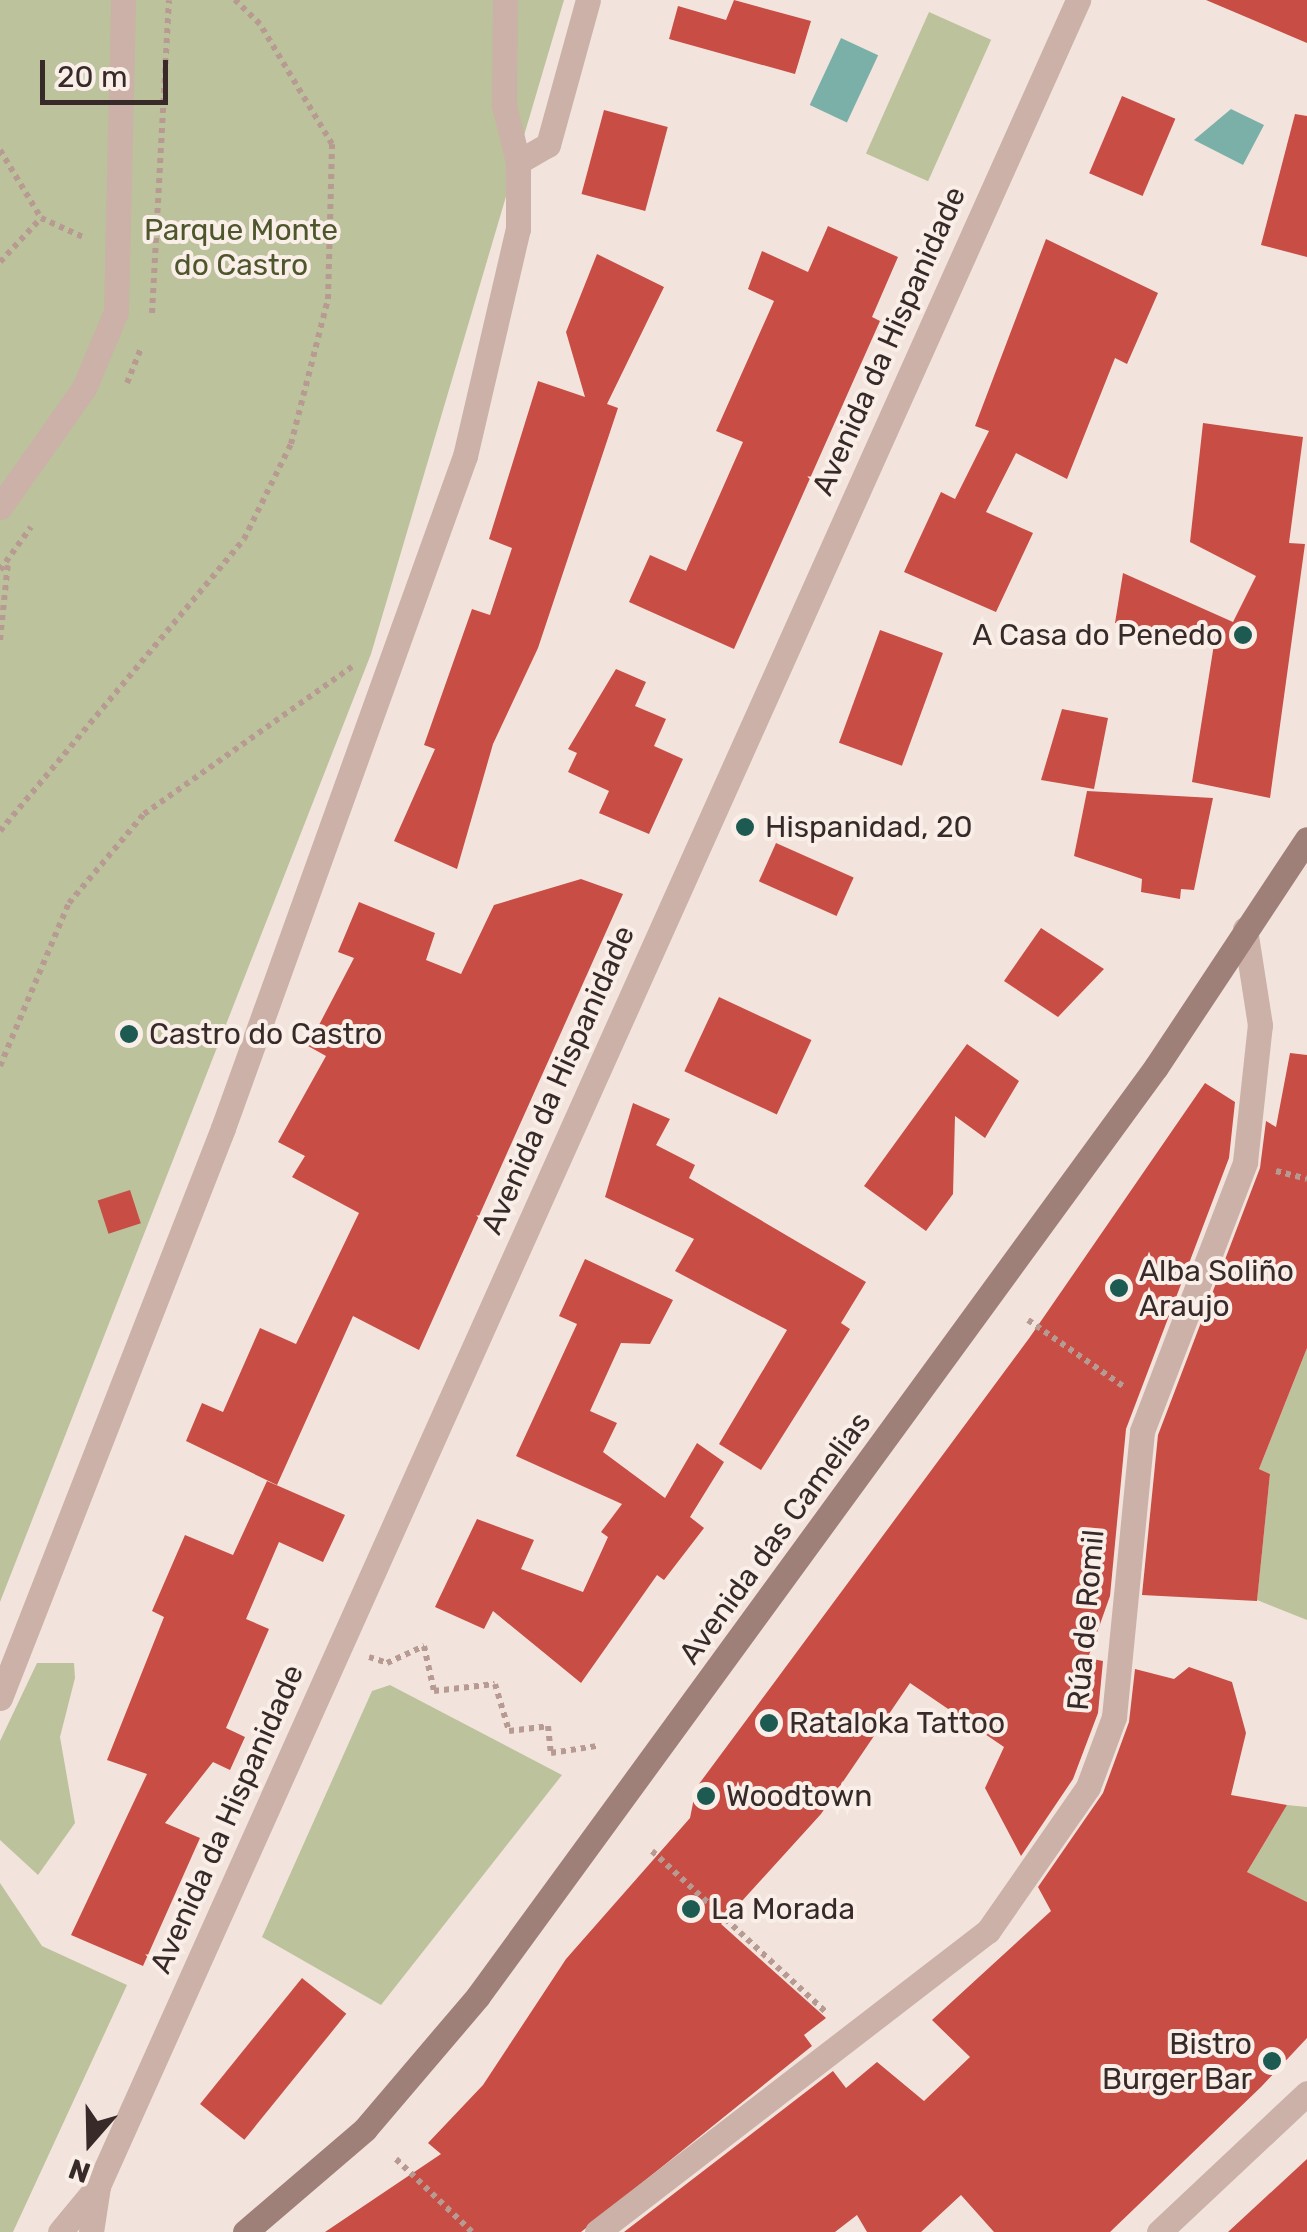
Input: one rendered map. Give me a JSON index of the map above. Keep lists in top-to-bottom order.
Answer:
{
  "streets": {
    "main road": ["Avenida das Camelias"],
    "street": ["Avenida da Hispanidade", "Rúa de Romil"]
  },
  "crossings": [
    ["Avenida das Camelias", "Rúa de Romil"]
  ],
  "parks": ["Parque Monte do Castro"],
  "places": [
    "A Casa do Penedo",
    "Hispanidad, 20",
    "Castro do Castro",
    "Alba Soliño Araujo",
    "Rataloka Tattoo",
    "Woodtown",
    "La Morada",
    "Bistro Burger Bar"
  ],
  "scale_bar": "20 m",
  "north": "bottom"
}
